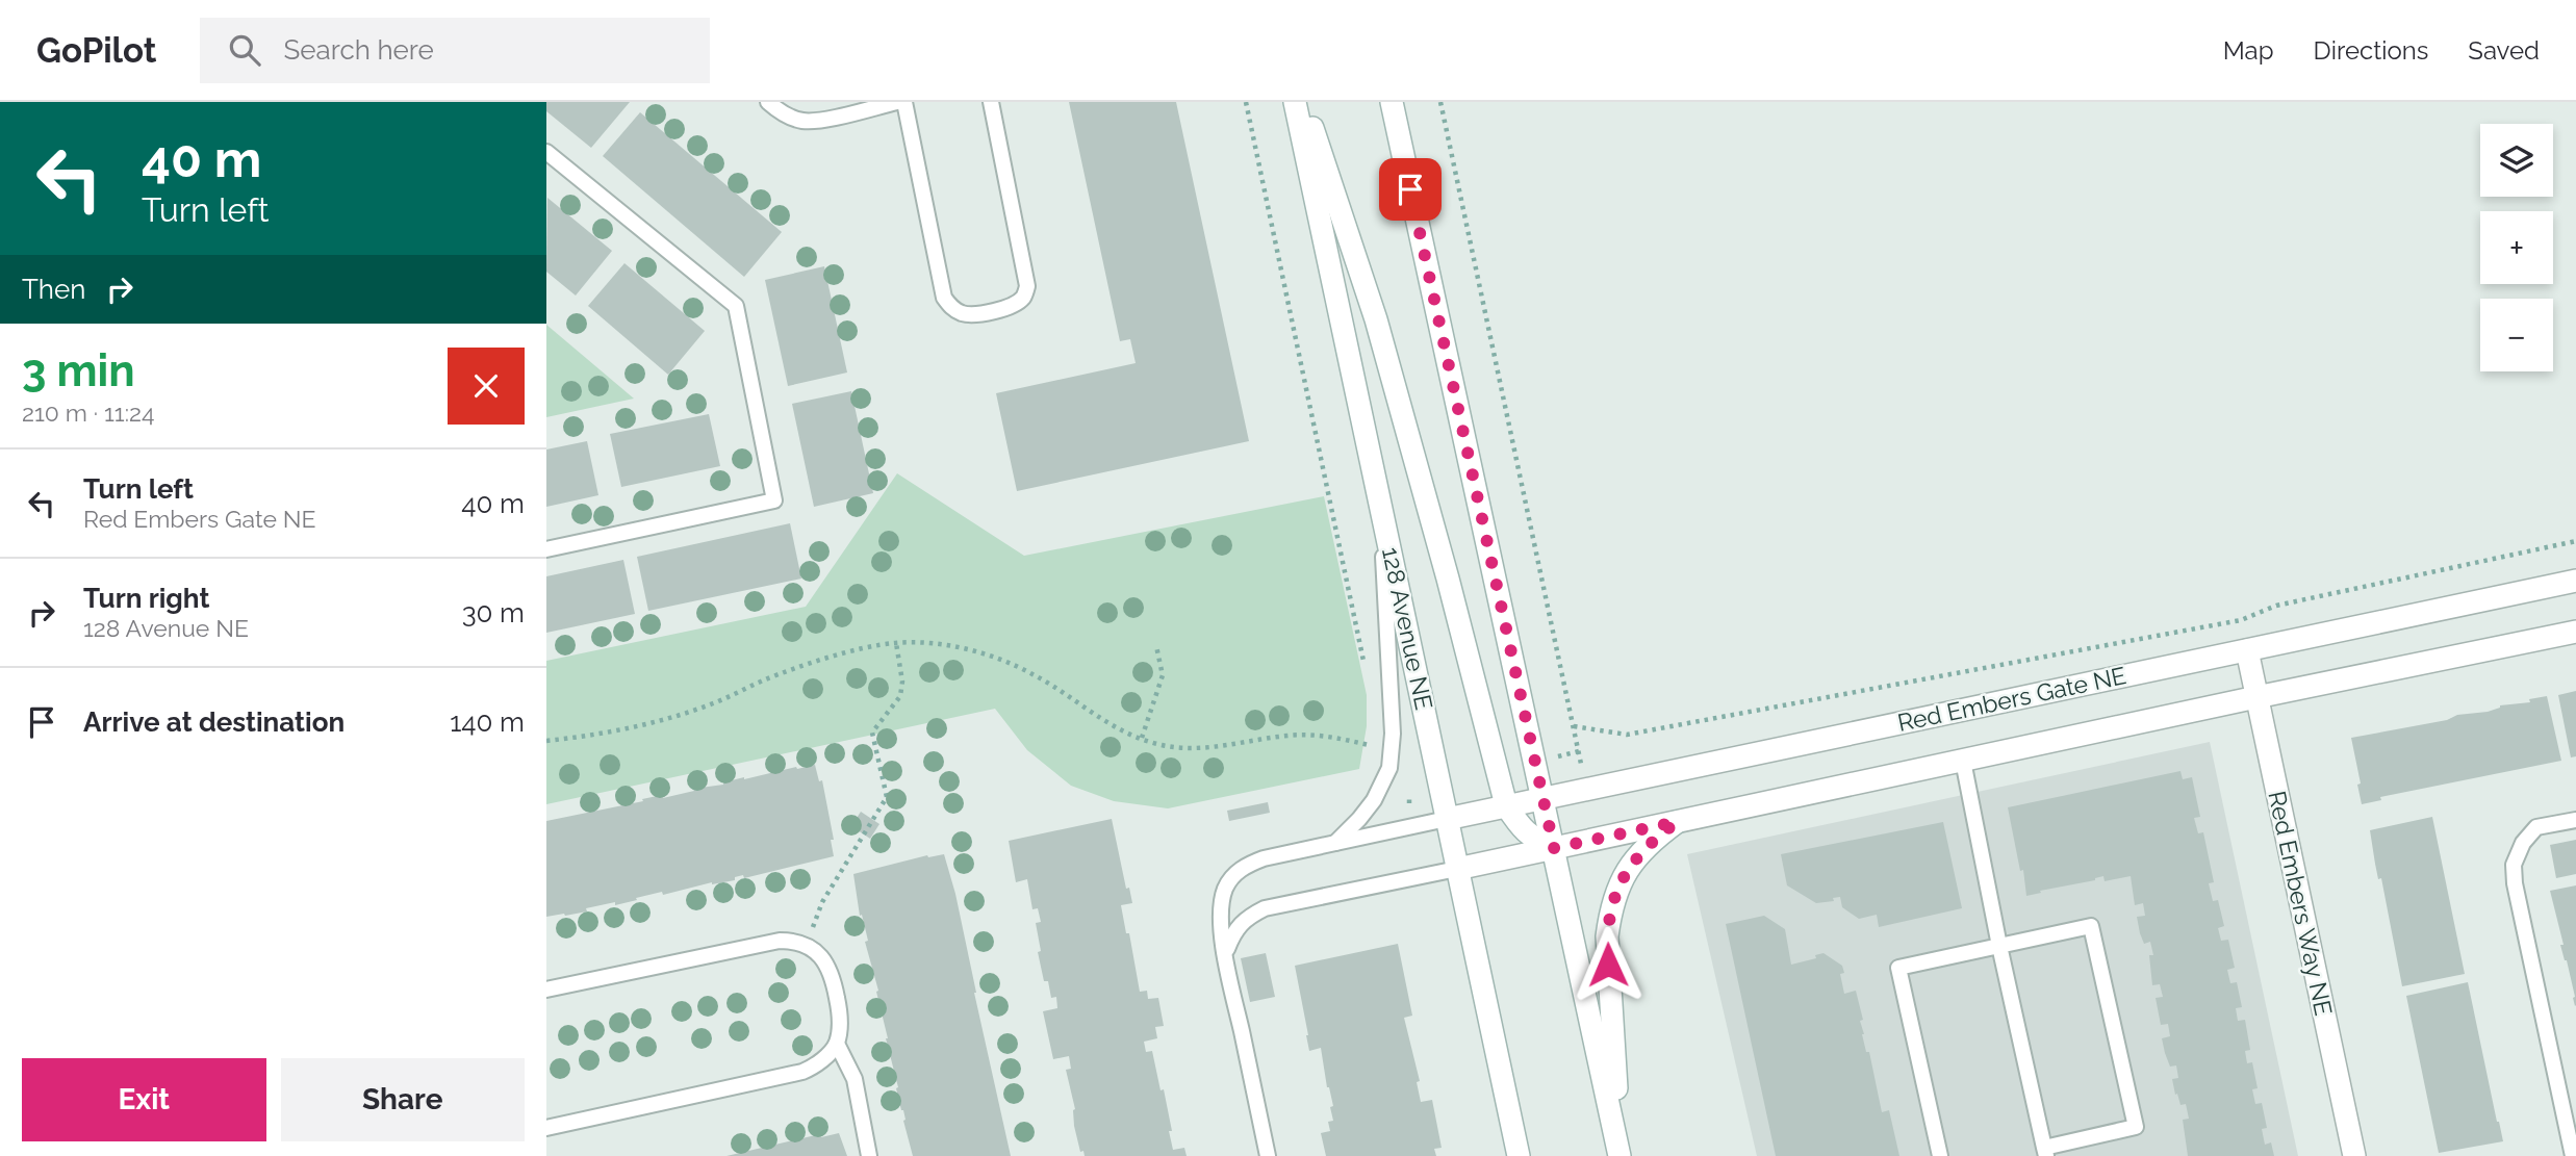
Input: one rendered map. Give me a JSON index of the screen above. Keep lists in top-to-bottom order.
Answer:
{
  "streets": {
    "main road": ["128 Avenue NE", "Red Embers Gate NE", "Red Embers Way NE"]
  },
  "crossings": [
    ["128 Avenue NE", "Red Embers Gate NE"],
    ["Red Embers Gate NE", "Red Embers Way NE"]
  ],
  "page": {
    "header": "GoPilot",
    "search": "Search here",
    "nav": ["Map", "Directions", "Saved"],
    "turn": ["40 m", "Turn left"],
    "map_buttons": ["+", "−"],
    "then": "Then",
    "heading": ["3 min", "210 m · 11:24"],
    "list": [
      {
        "name": "Turn left",
        "note": "Red Embers Gate NE",
        "value": "40 m"
      },
      {
        "name": "Turn right",
        "note": "128 Avenue NE",
        "value": "30 m"
      },
      {
        "name": "Arrive at destination",
        "value": "140 m"
      }
    ],
    "buttons": ["Exit", "Share"]
  }
}
